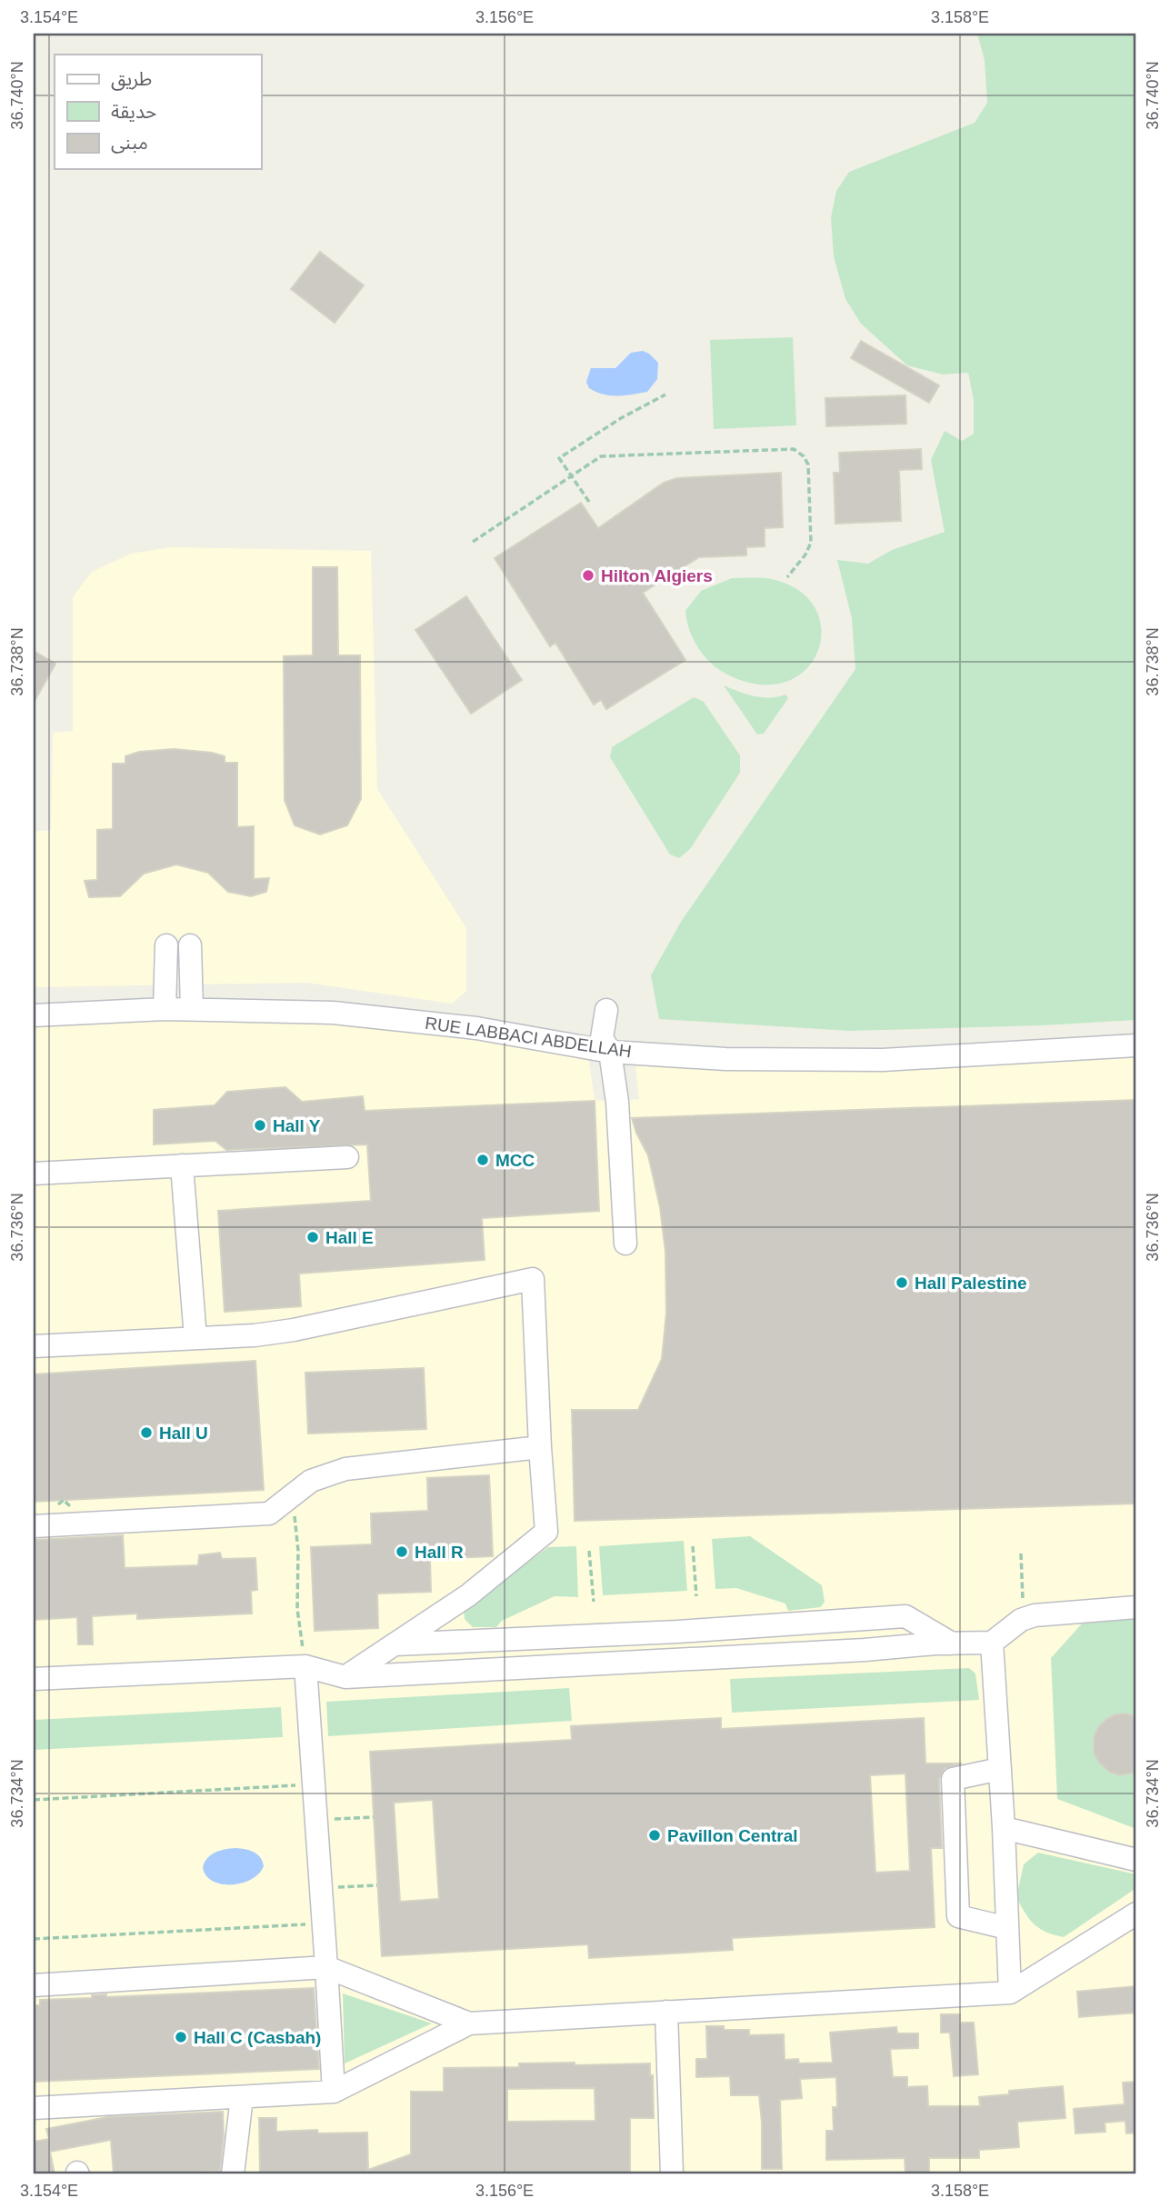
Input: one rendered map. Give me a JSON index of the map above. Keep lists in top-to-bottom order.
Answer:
{
  "streets": {
    "street": ["RUE LABBACI ABDELLAH"]
  },
  "places": [
    "Hilton Algiers",
    "Hall Y",
    "MCC",
    "Hall E",
    "Hall Palestine",
    "Hall U",
    "Hall R",
    "Pavillon Central",
    "Hall C (Casbah)"
  ],
  "legend": ["طريق", "حديقة", "مبنى"],
  "coordinates": [
    "3.154°E",
    "3.156°E",
    "3.158°E",
    "36.740°N",
    "36.738°N",
    "36.736°N",
    "36.734°N"
  ]
}
